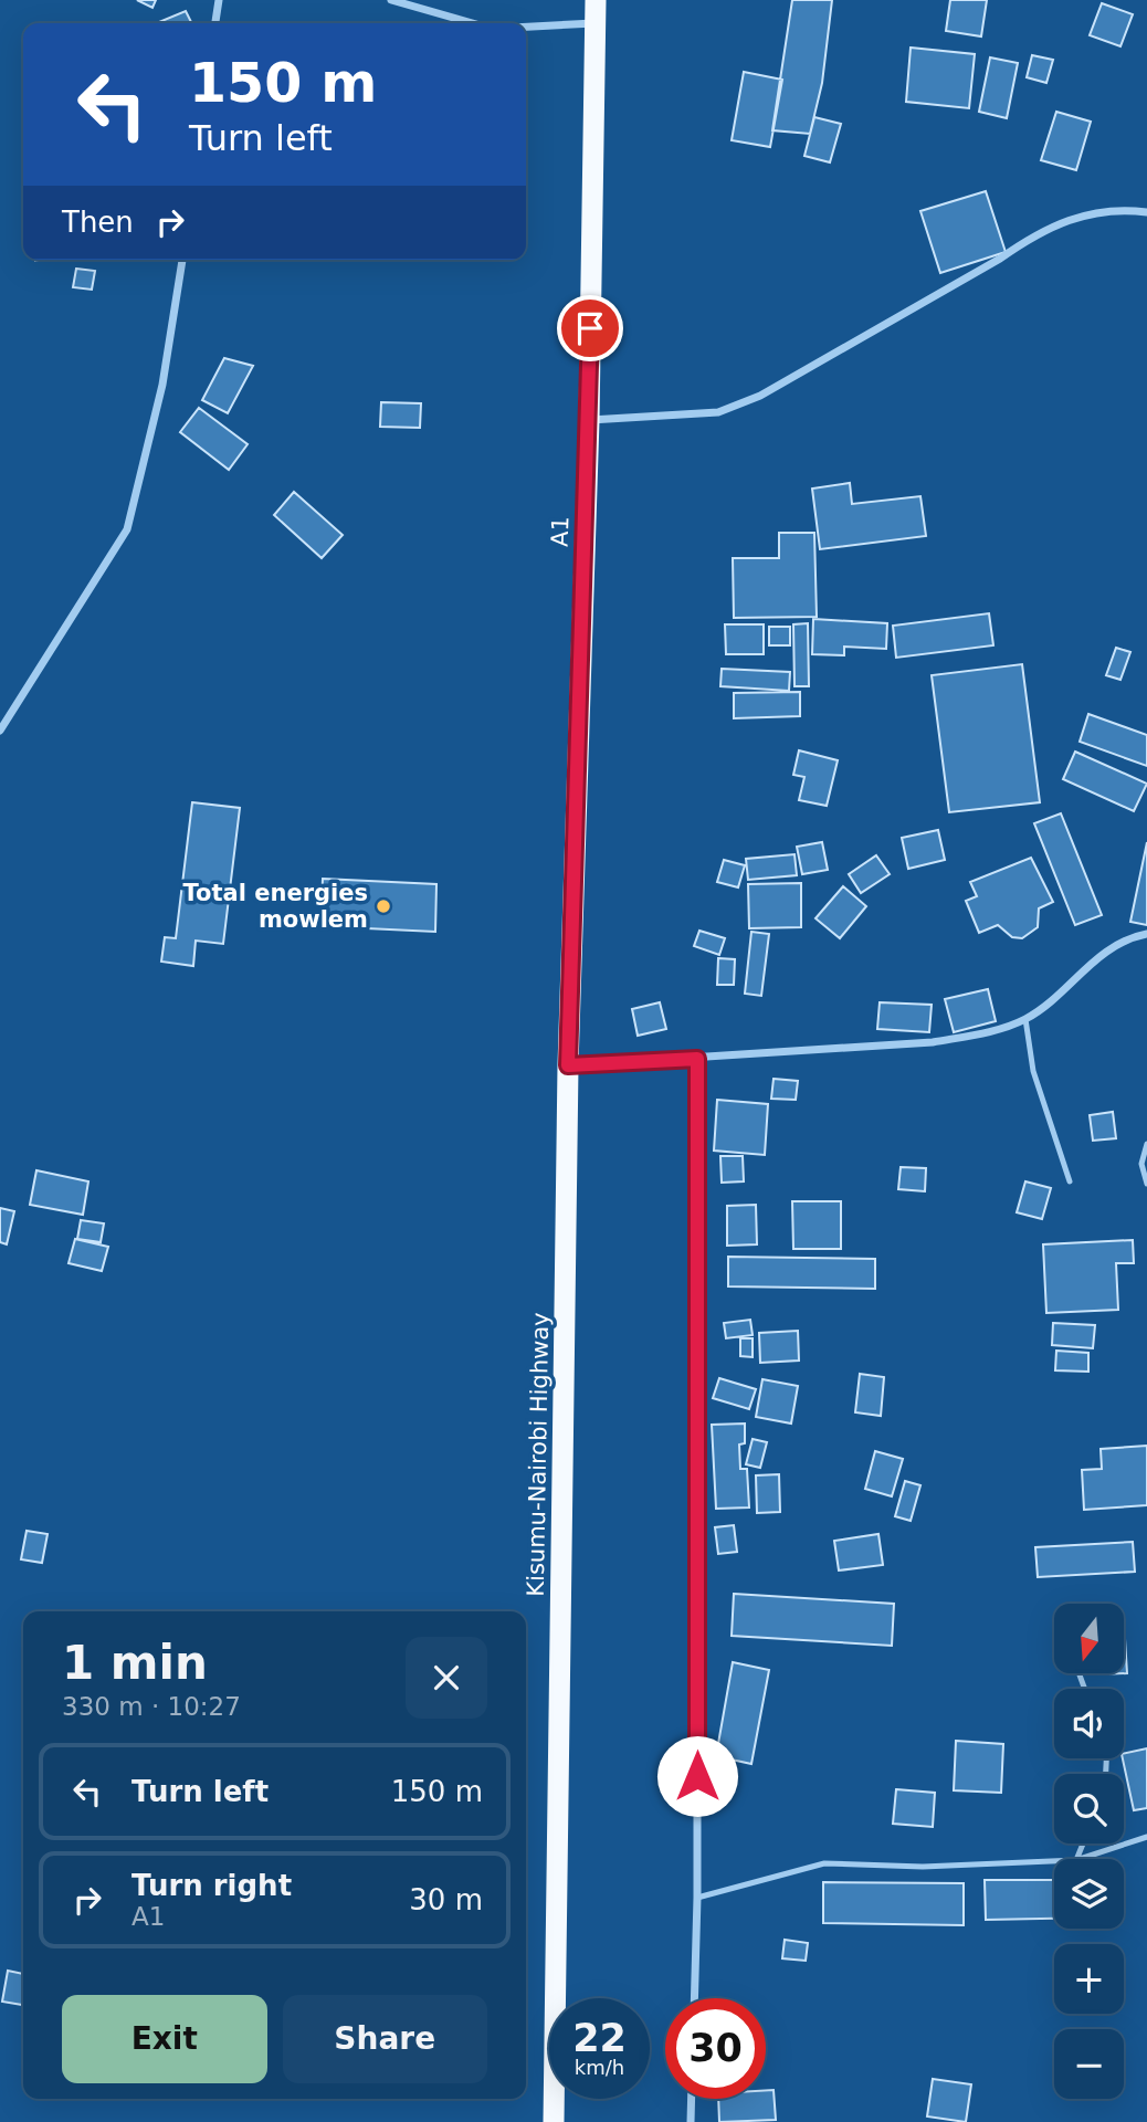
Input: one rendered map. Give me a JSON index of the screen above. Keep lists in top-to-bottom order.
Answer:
{
  "streets": {
    "highway": ["A1", "Kisumu-Nairobi Highway"]
  },
  "crossings": [
    ["A1", "Kisumu-Nairobi Highway"]
  ],
  "places": ["Total energies mowlem"],
  "north": "bottom",
  "page": {
    "turn": ["150 m", "Turn left"],
    "then": "Then",
    "map_buttons": ["+", "−"],
    "heading": ["1 min", "330 m · 10:27"],
    "list": [
      {
        "name": "Turn left",
        "value": "150 m"
      },
      {
        "name": "Turn right",
        "note": "A1",
        "value": "30 m"
      }
    ],
    "buttons": ["Exit", "Share"],
    "speed": "22 km/h",
    "limit": "30"
  }
}
